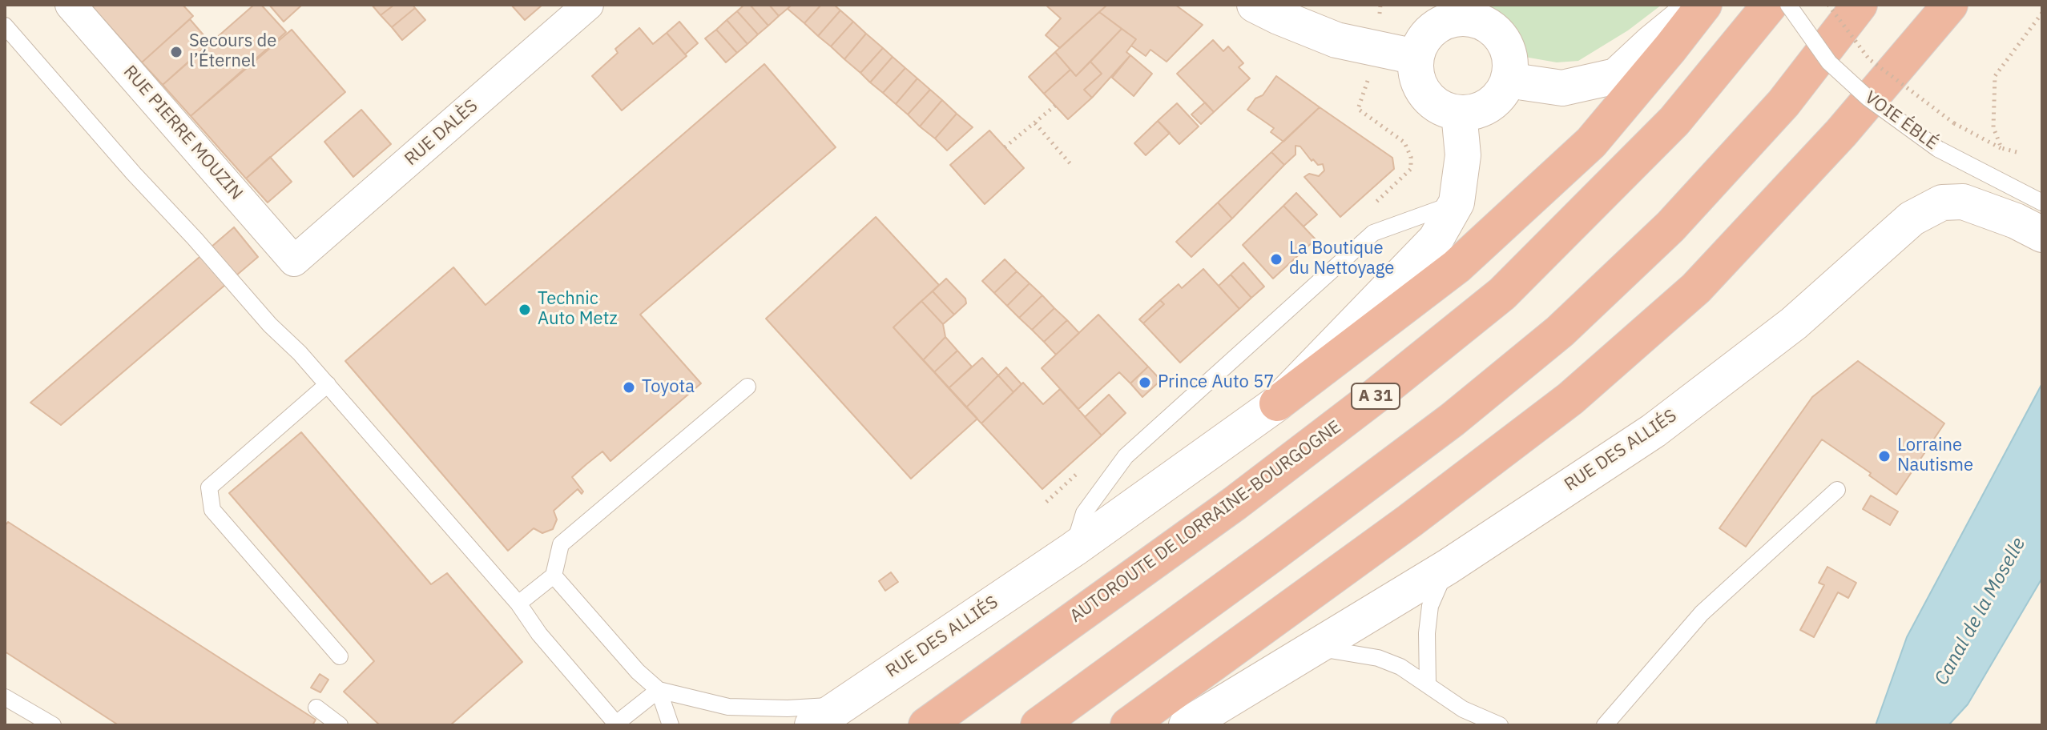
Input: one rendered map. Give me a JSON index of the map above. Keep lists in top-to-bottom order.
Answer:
{
  "streets": {
    "highway": ["A 31", "AUTOROUTE DE LORRAINE-BOURGOGNE"],
    "main road": ["RUE DES ALLIÉS"],
    "street": ["RUE PIERRE MOUZIN", "RUE DALÈS"],
    "lane": ["VOIE ÉBLÉ"]
  },
  "crossings": [
    ["RUE PIERRE MOUZIN", "RUE DALÈS"]
  ],
  "water": ["Canal de la Moselle"],
  "places": [
    "Secours de l’Éternel",
    "La Boutique du Nettoyage",
    "Technic Auto Metz",
    "Prince Auto 57",
    "Toyota",
    "Lorraine Nautisme"
  ]
}
